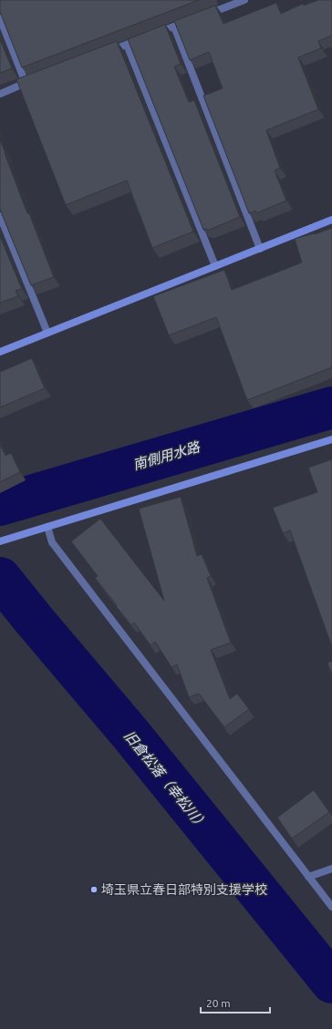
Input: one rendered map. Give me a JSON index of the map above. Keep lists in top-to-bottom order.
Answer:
{
  "water": ["南側用水路", "旧倉松落（幸松川）"],
  "places": ["埼玉県立春日部特別支援学校"],
  "scale_bar": "20 m"
}
